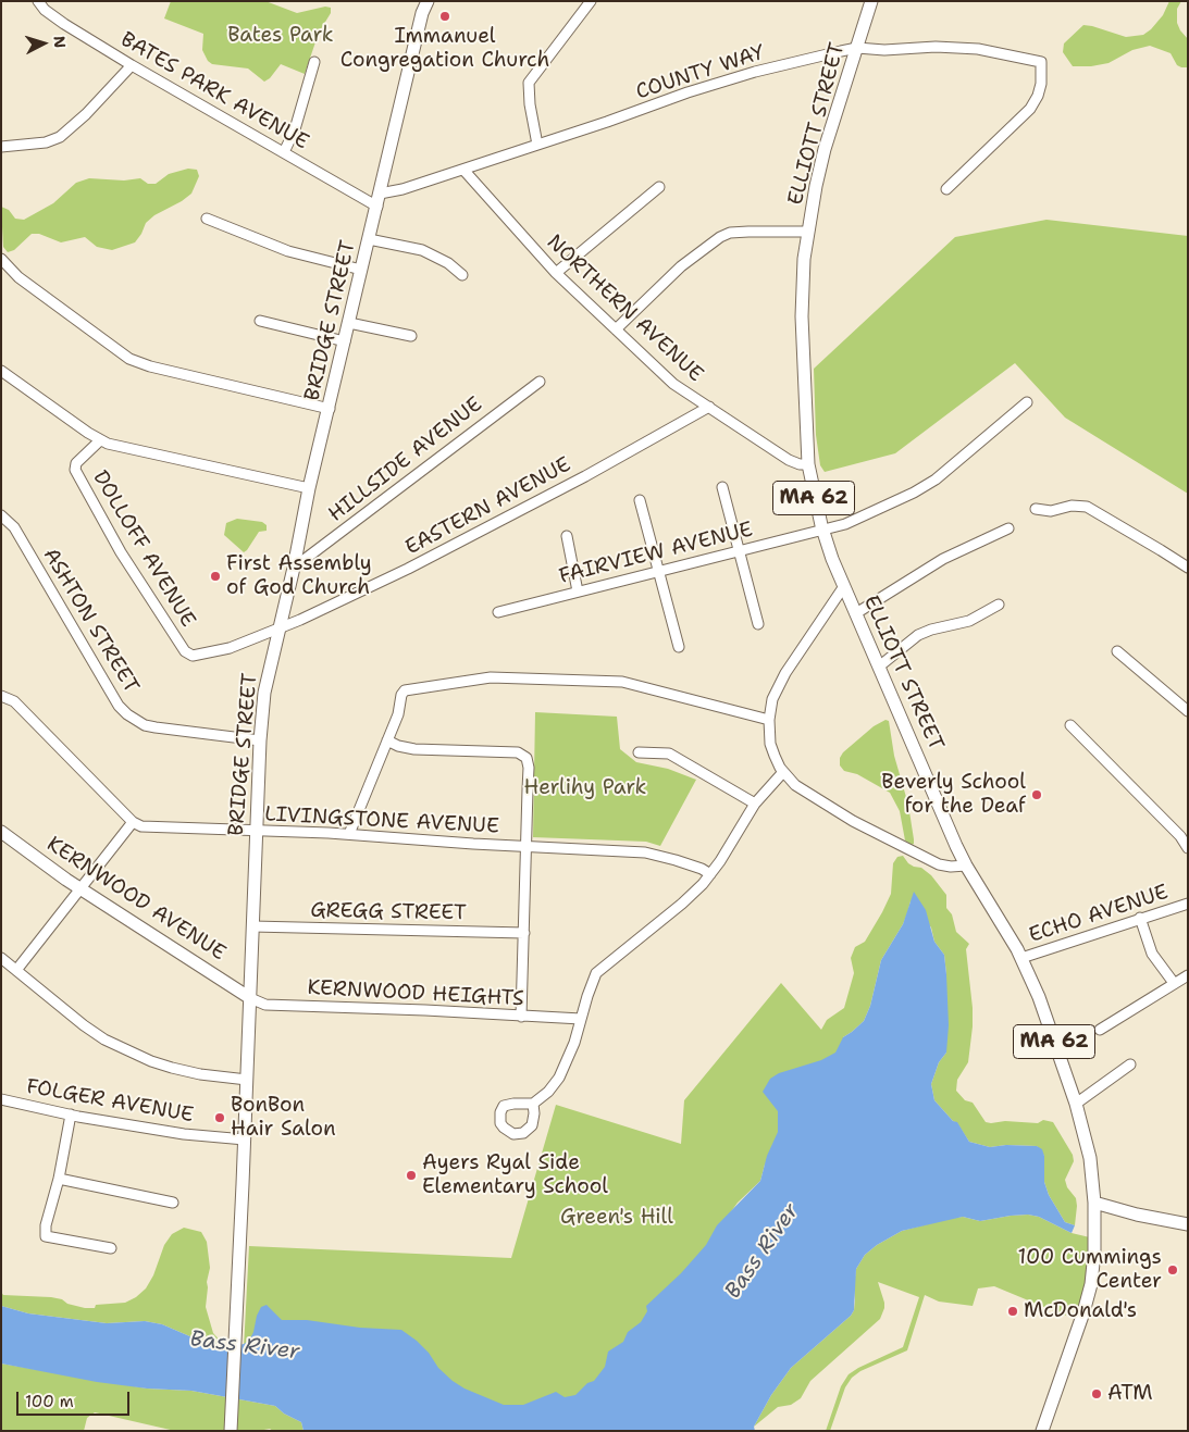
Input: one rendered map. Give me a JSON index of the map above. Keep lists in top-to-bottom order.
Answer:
{
  "streets": {
    "main road": [
      "ELLIOTT STREET",
      "BRIDGE STREET",
      "MA 62",
      "KERNWOOD AVENUE"
    ],
    "street": [
      "COUNTY WAY",
      "BATES PARK AVENUE",
      "NORTHERN AVENUE",
      "HILLSIDE AVENUE",
      "EASTERN AVENUE",
      "DOLLOFF AVENUE",
      "FAIRVIEW AVENUE",
      "ASHTON STREET",
      "LIVINGSTONE AVENUE",
      "GREGG STREET",
      "ECHO AVENUE",
      "KERNWOOD HEIGHTS",
      "FOLGER AVENUE"
    ]
  },
  "crossings": [
    ["COUNTY WAY", "ELLIOTT STREET"],
    ["COUNTY WAY", "NORTHERN AVENUE"],
    ["COUNTY WAY", "BRIDGE STREET"],
    ["BATES PARK AVENUE", "BRIDGE STREET"],
    ["ELLIOTT STREET", "NORTHERN AVENUE"],
    ["ELLIOTT STREET", "FAIRVIEW AVENUE"],
    ["ELLIOTT STREET", "ECHO AVENUE"],
    ["NORTHERN AVENUE", "EASTERN AVENUE"],
    ["BRIDGE STREET", "HILLSIDE AVENUE"],
    ["BRIDGE STREET", "EASTERN AVENUE"],
    ["BRIDGE STREET", "DOLLOFF AVENUE"],
    ["BRIDGE STREET", "ASHTON STREET"],
    ["BRIDGE STREET", "LIVINGSTONE AVENUE"],
    ["BRIDGE STREET", "KERNWOOD AVENUE"],
    ["BRIDGE STREET", "GREGG STREET"],
    ["BRIDGE STREET", "KERNWOOD HEIGHTS"],
    ["BRIDGE STREET", "FOLGER AVENUE"],
    ["EASTERN AVENUE", "DOLLOFF AVENUE"],
    ["KERNWOOD AVENUE", "KERNWOOD HEIGHTS"]
  ],
  "water": ["Bass River"],
  "parks": ["Bates Park", "Herlihy Park", "Green's Hill"],
  "places": [
    "Immanuel Congregation Church",
    "First Assembly of God Church",
    "Beverly School for the Deaf",
    "BonBon Hair Salon",
    "Ayers Ryal Side Elementary School",
    "100 Cummings Center",
    "McDonald's",
    "ATM"
  ],
  "scale_bar": "100 m",
  "north": "right"
}
